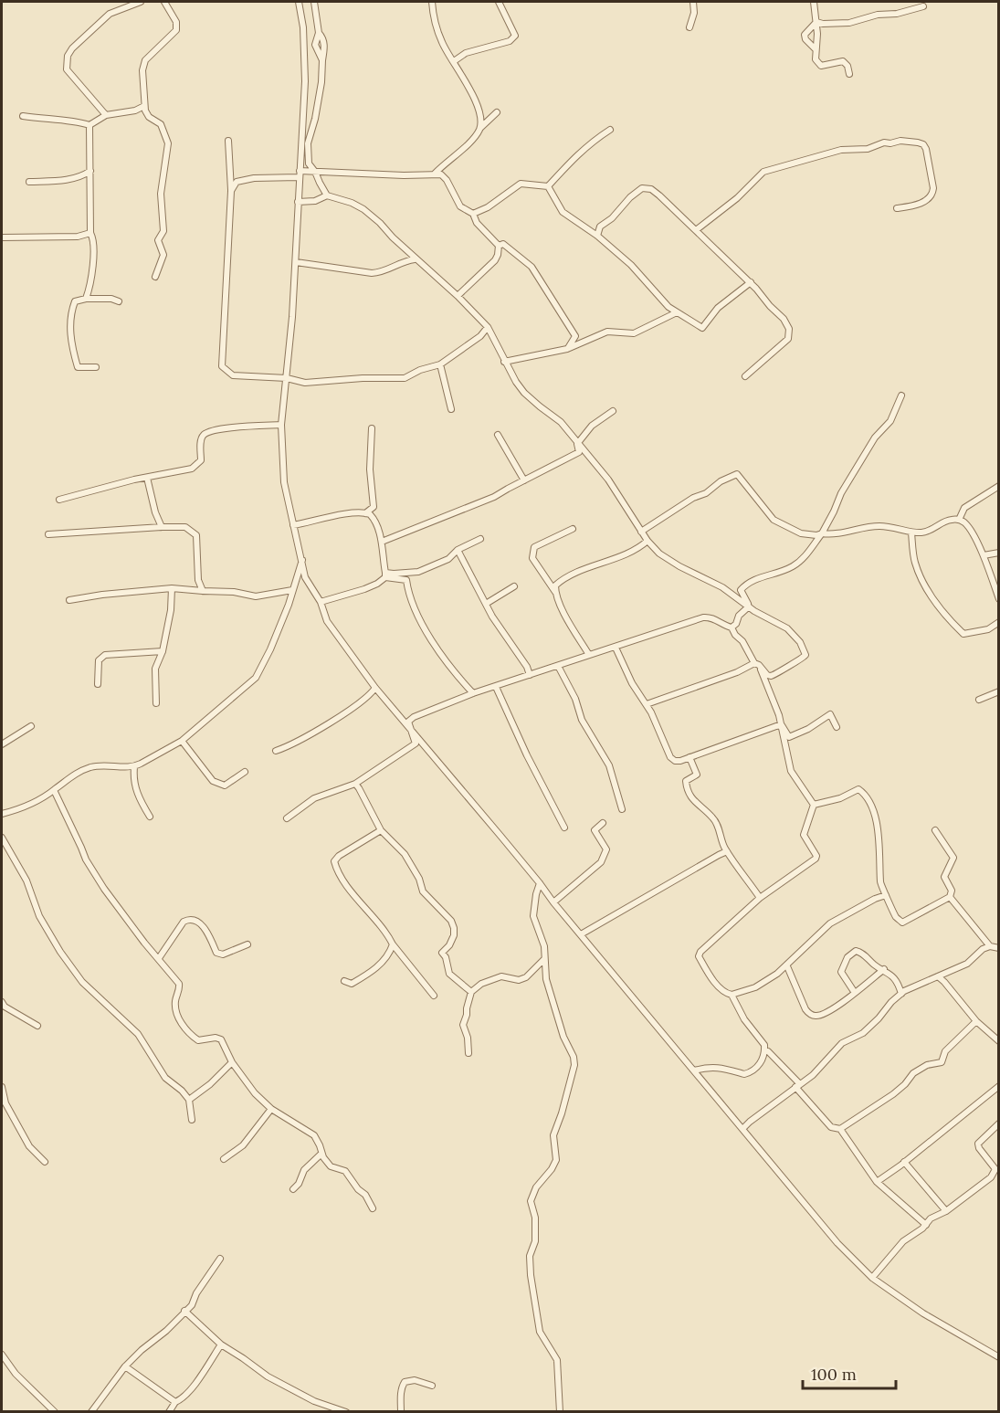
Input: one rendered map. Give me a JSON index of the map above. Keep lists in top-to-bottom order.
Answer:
{
  "scale_bar": "100 m"
}
